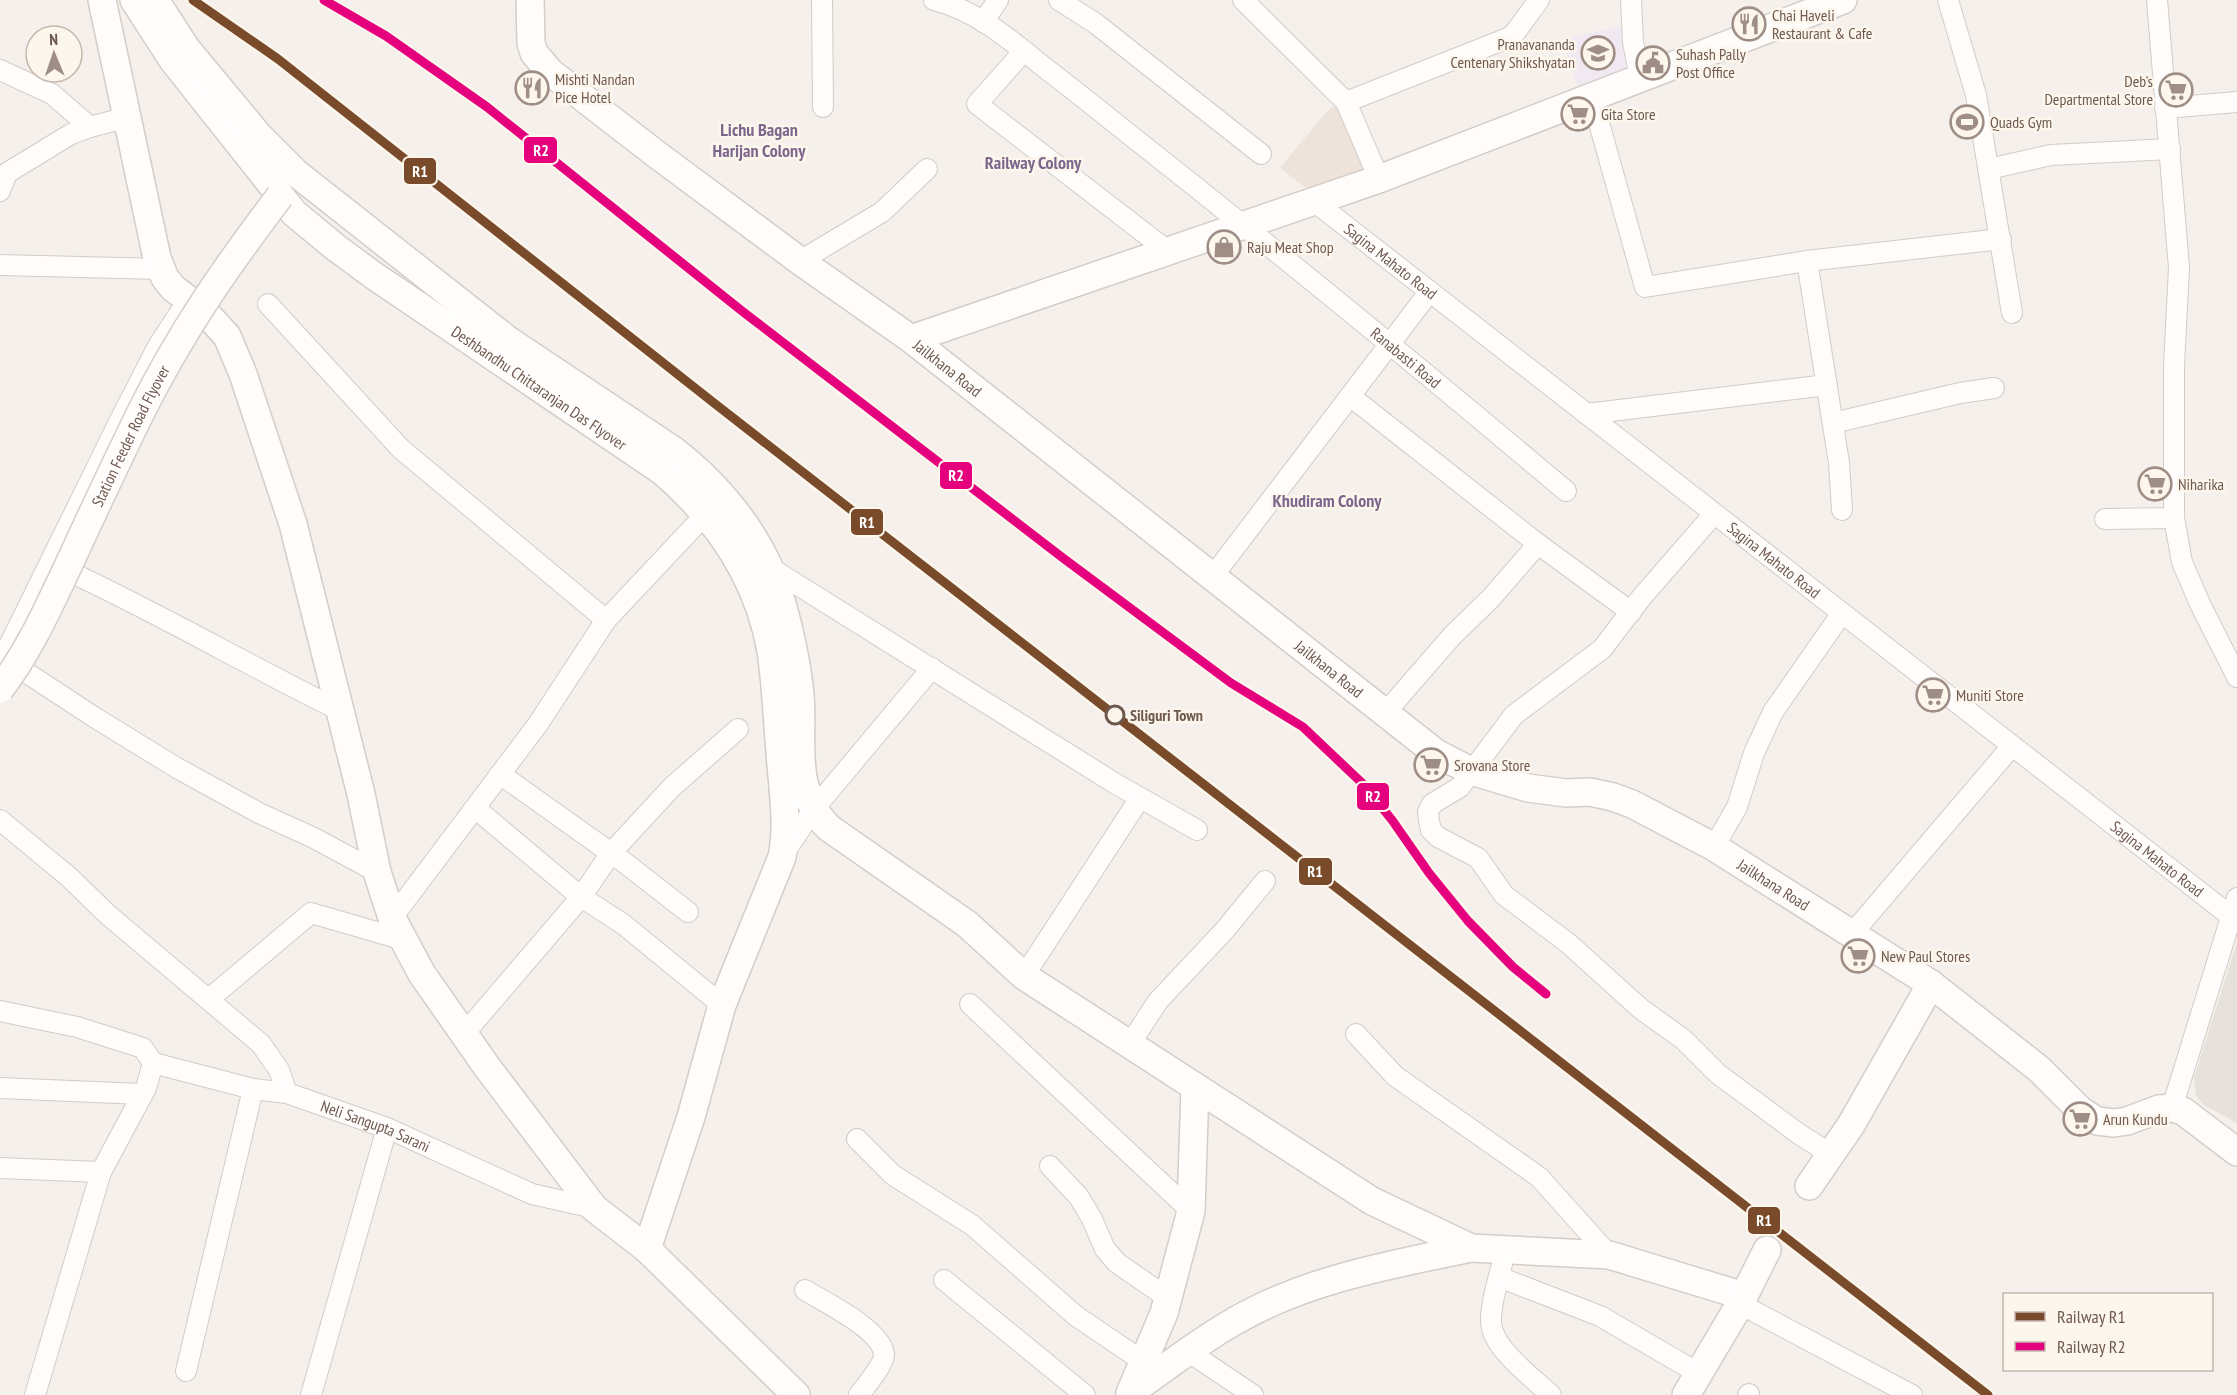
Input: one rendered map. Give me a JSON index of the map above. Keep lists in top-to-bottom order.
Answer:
{
  "streets": {
    "street": [
      "Sagina Mahato Road",
      "Ranabasti Road",
      "Jailkhana Road",
      "Deshbandhu Chittaranjan Das Flyover",
      "Station Feeder Road Flyover",
      "Neli Sangupta Sarani"
    ]
  },
  "crossings": [
    ["Deshbandhu Chittaranjan Das Flyover", "Station Feeder Road Flyover"]
  ],
  "districts": ["Lichu Bagan Harijan Colony", "Railway Colony", "Khudiram Colony"],
  "places": {
    "restaurant": ["Chai Haveli Restaurant & Cafe", "Mishti Nandan Pice Hotel"],
    "school or university": ["Pranavananda Centenary Shikshyatan"],
    "public building": ["Suhash Pally Post Office"],
    "supermarket": [
      "Deb's Departmental Store",
      "Gita Store",
      "Niharika",
      "Muniti Store",
      "Srovana Store",
      "New Paul Stores",
      "Arun Kundu"
    ],
    "sports": ["Quads Gym"],
    "shop": ["Raju Meat Shop"],
    "other": ["Siliguri Town"]
  },
  "lines": ["rail line R1", "rail line R2"],
  "legend": ["Railway R1", "Railway R2"],
  "north": "top"
}
